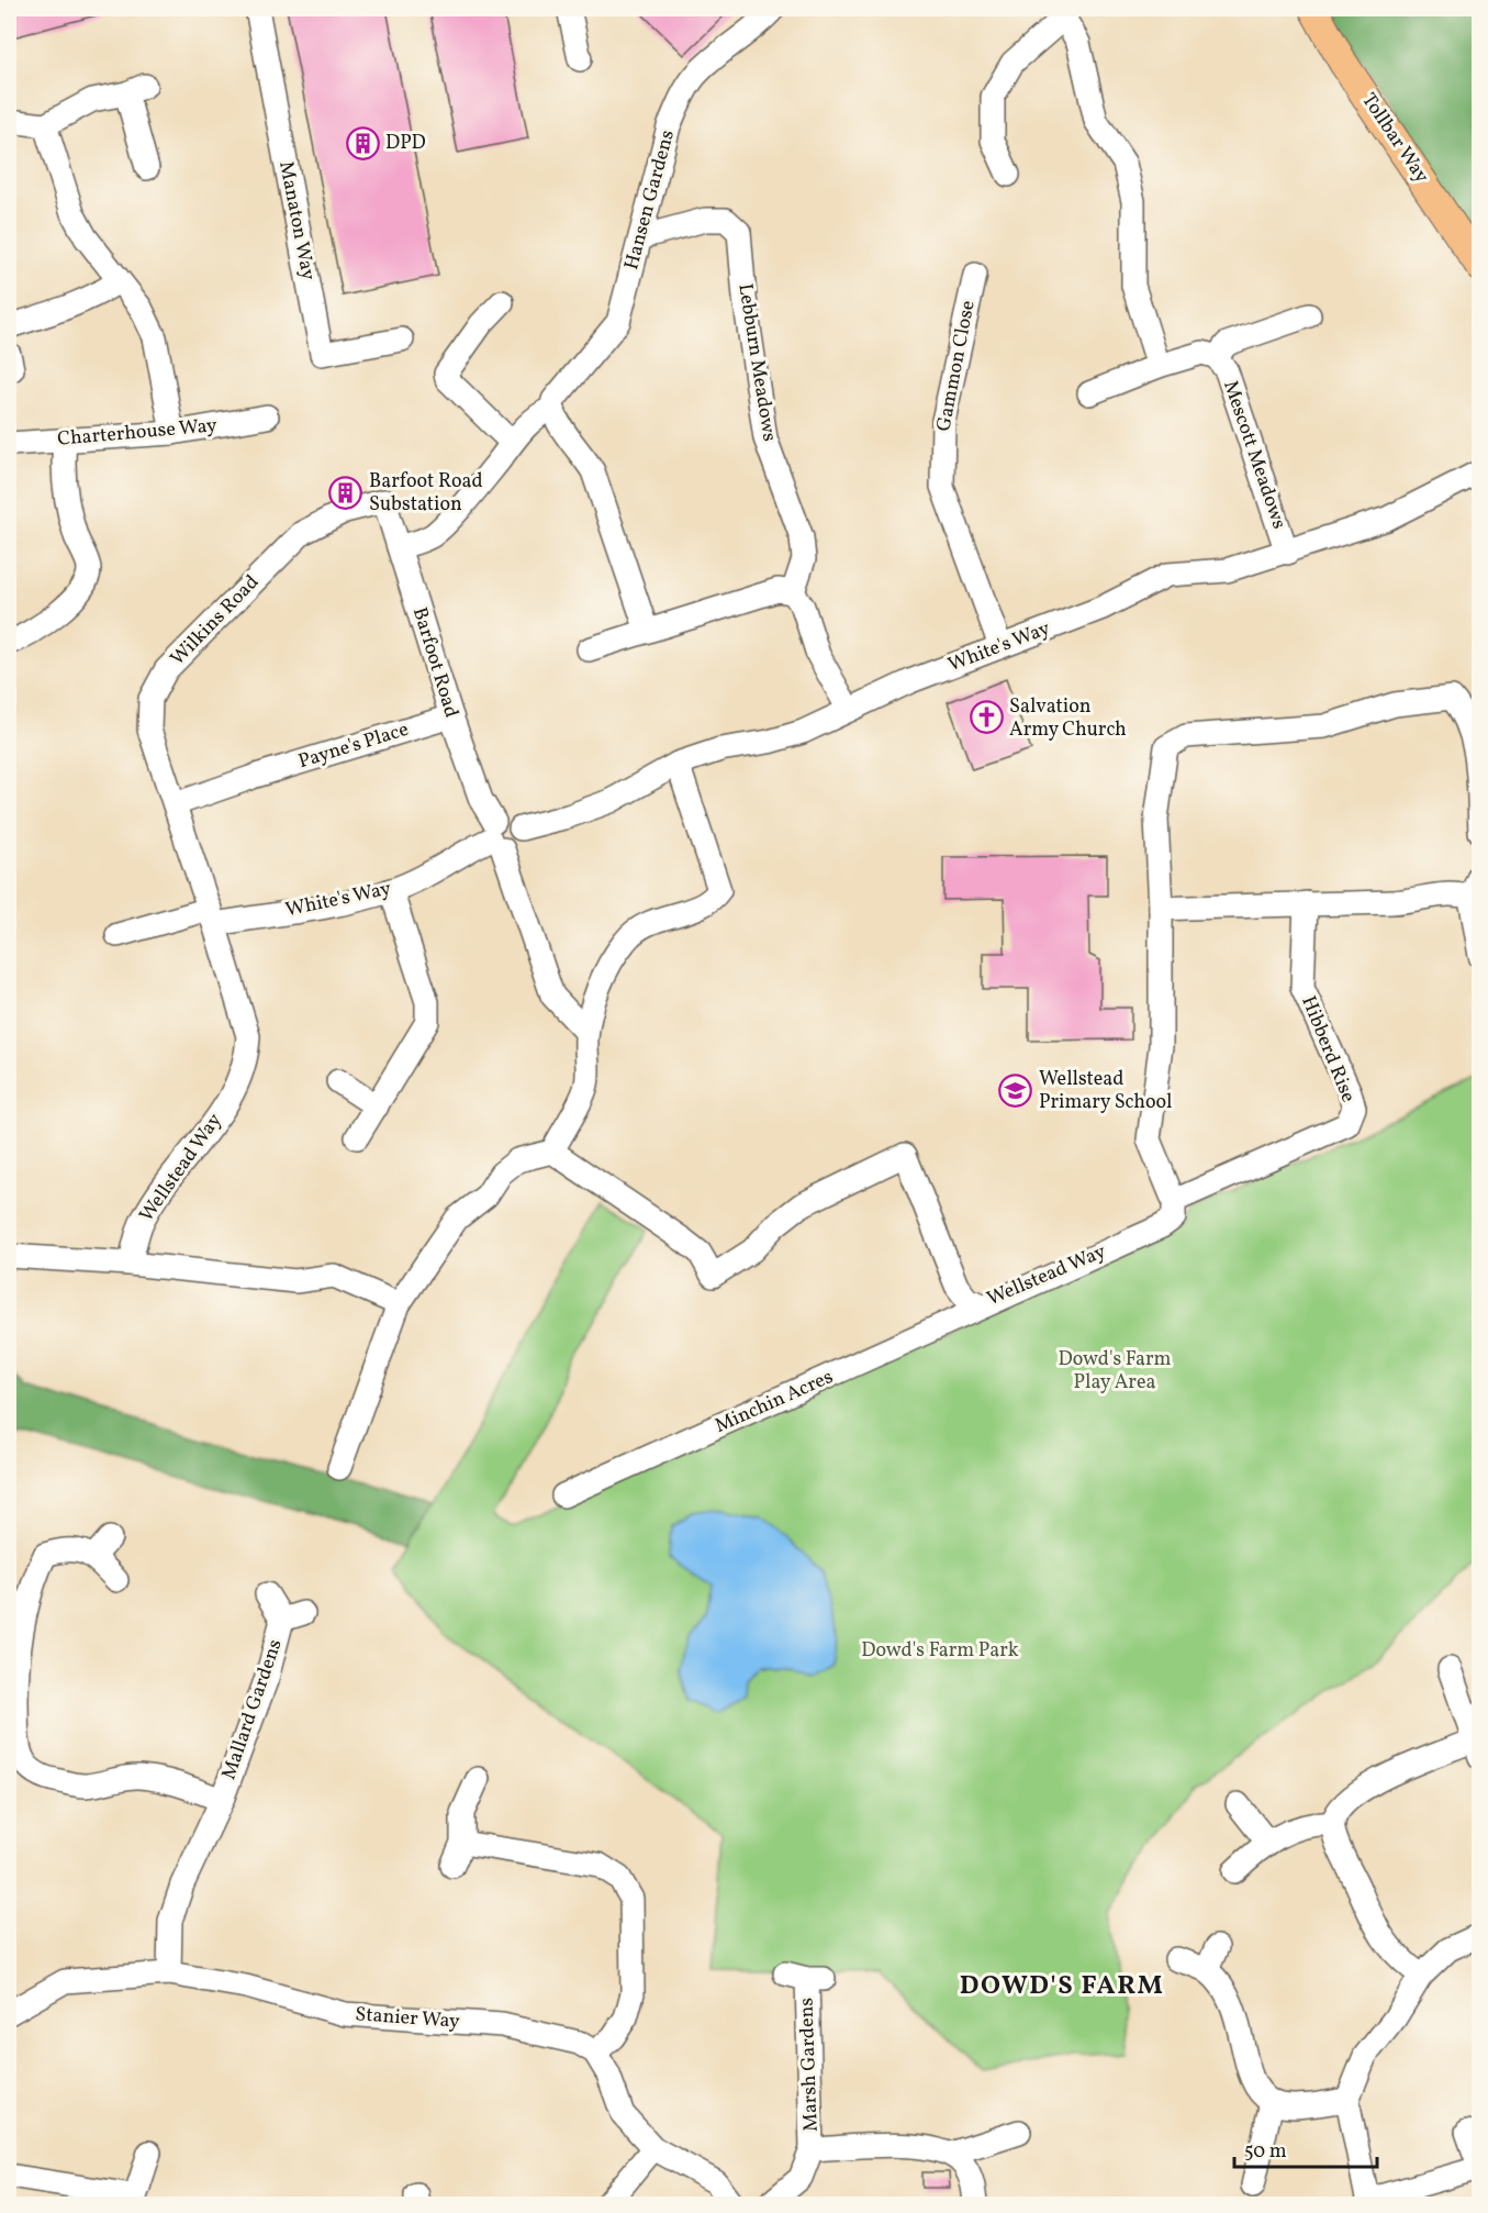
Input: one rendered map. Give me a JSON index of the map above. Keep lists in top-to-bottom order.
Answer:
{
  "streets": {
    "main road": ["Tollbar Way"],
    "street": [
      "Hansen Gardens",
      "Manaton Way",
      "Lebburn Meadows",
      "Gammon Close",
      "Charterhouse Way",
      "Mescott Meadows",
      "Wilkins Road",
      "White's Way",
      "Barfoot Road",
      "Payne's Place",
      "Hibberd Rise",
      "Wellstead Way",
      "Minchin Acres",
      "Mallard Gardens",
      "Stanier Way",
      "Marsh Gardens"
    ]
  },
  "crossings": [
    ["Hansen Gardens", "Lebburn Meadows"],
    ["Hansen Gardens", "Barfoot Road"],
    ["Gammon Close", "White's Way"],
    ["Mescott Meadows", "White's Way"],
    ["Wilkins Road", "White's Way"],
    ["Wilkins Road", "Barfoot Road"],
    ["Wilkins Road", "Payne's Place"],
    ["Wilkins Road", "Wellstead Way"],
    ["White's Way", "Barfoot Road"],
    ["White's Way", "Wellstead Way"],
    ["Barfoot Road", "Payne's Place"],
    ["Hibberd Rise", "Wellstead Way"],
    ["Wellstead Way", "Minchin Acres"],
    ["Mallard Gardens", "Stanier Way"]
  ],
  "districts": ["DOWD'S FARM"],
  "parks": ["Dowd's Farm Play Area", "Dowd's Farm Park"],
  "places": {
    "building": ["DPD", "Barfoot Road Substation"],
    "church": ["Salvation Army Church"],
    "school or university": ["Wellstead Primary School"]
  },
  "scale_bar": "50 m"
}
